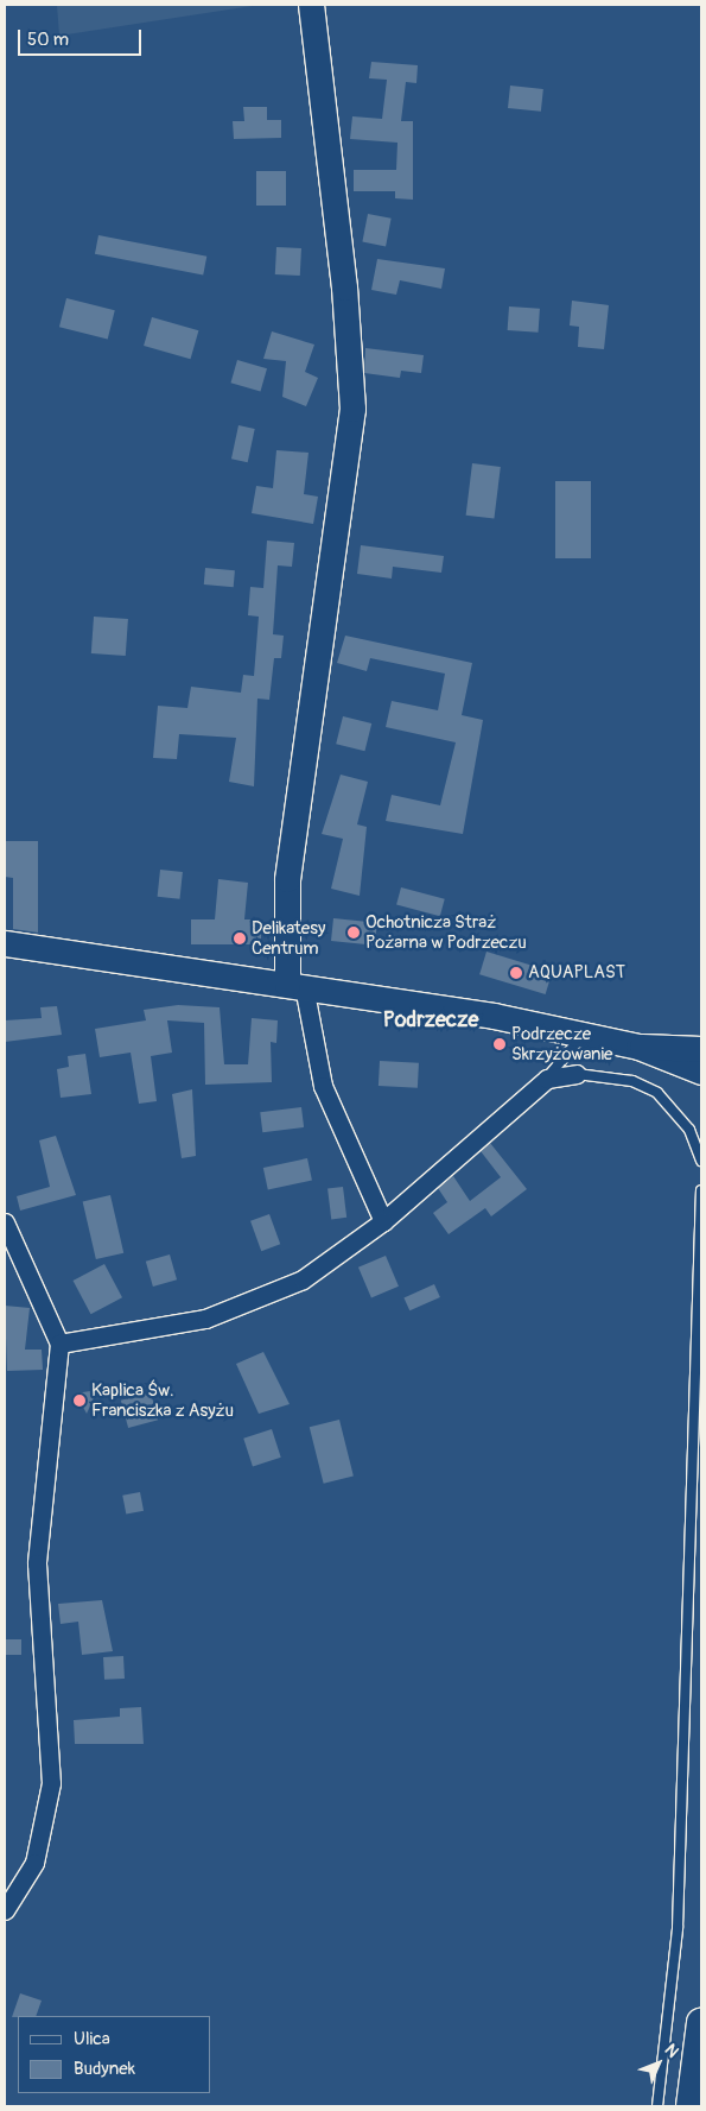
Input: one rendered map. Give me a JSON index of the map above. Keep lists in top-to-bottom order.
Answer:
{
  "districts": ["Podrzecze"],
  "places": [
    "Ochotnicza Straż Pożarna w Podrzeczu",
    "Delikatesy Centrum",
    "AQUAPLAST",
    "Podrzecze Skrzyżowanie",
    "Kaplica Św. Franciszka z Asyżu"
  ],
  "legend": ["Ulica", "Budynek"],
  "scale_bar": "50 m",
  "north": "top right"
}
